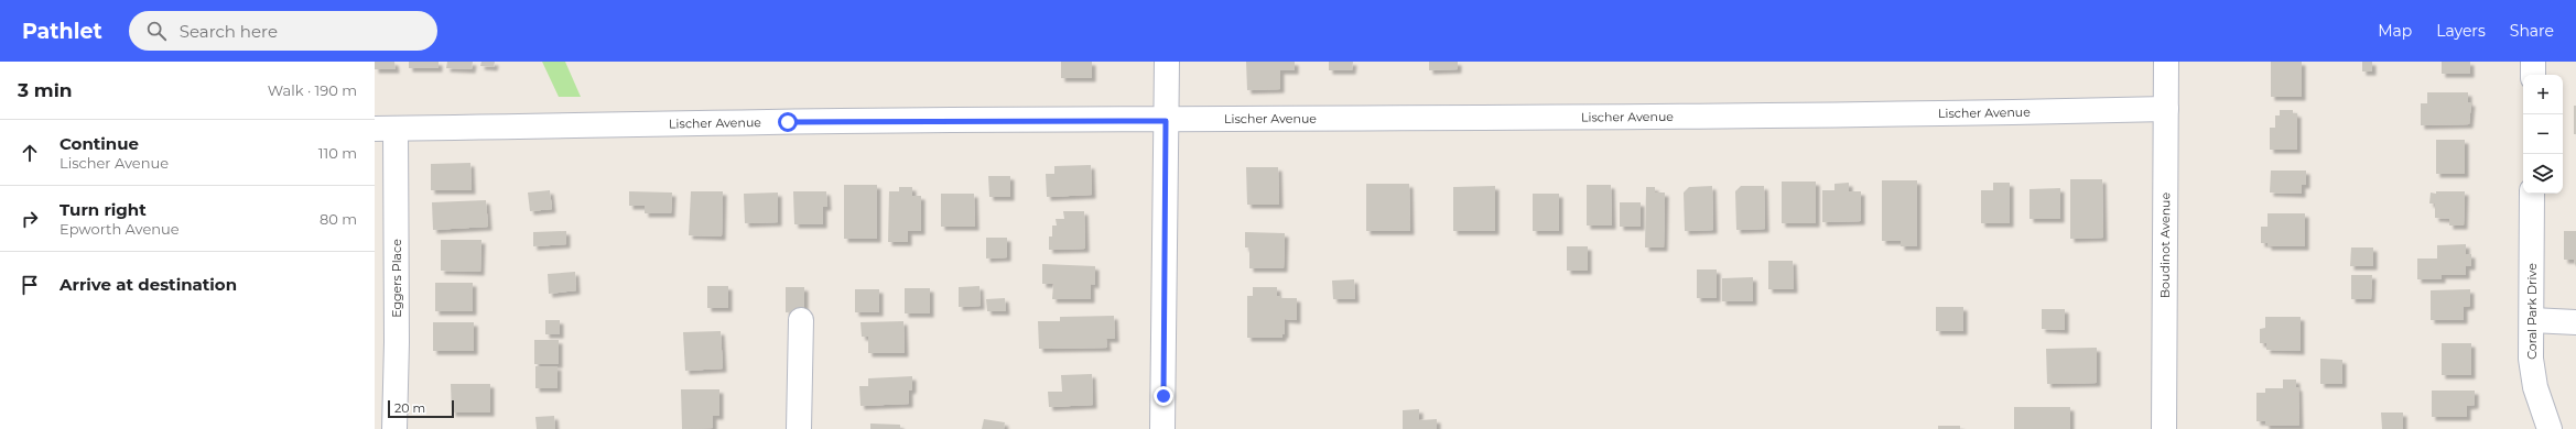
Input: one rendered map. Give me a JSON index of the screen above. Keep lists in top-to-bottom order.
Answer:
{
  "streets": {
    "street": [
      "Lischer Avenue",
      "Boudinot Avenue",
      "Eggers Place",
      "Coral Park Drive"
    ]
  },
  "crossings": [
    ["Lischer Avenue", "Boudinot Avenue"],
    ["Lischer Avenue", "Eggers Place"]
  ],
  "scale_bar": "20 m",
  "page": {
    "header": "Pathlet",
    "search": "Search here",
    "nav": ["Map", "Layers", "Share"],
    "heading": ["3 min", "Walk · 190 m"],
    "map_buttons": ["+", "−"],
    "list": [
      ["Continue", "Lischer Avenue", "110 m"],
      ["Turn right", "Epworth Avenue", "80 m"],
      "Arrive at destination"
    ],
    "scale": "20 m"
  }
}
